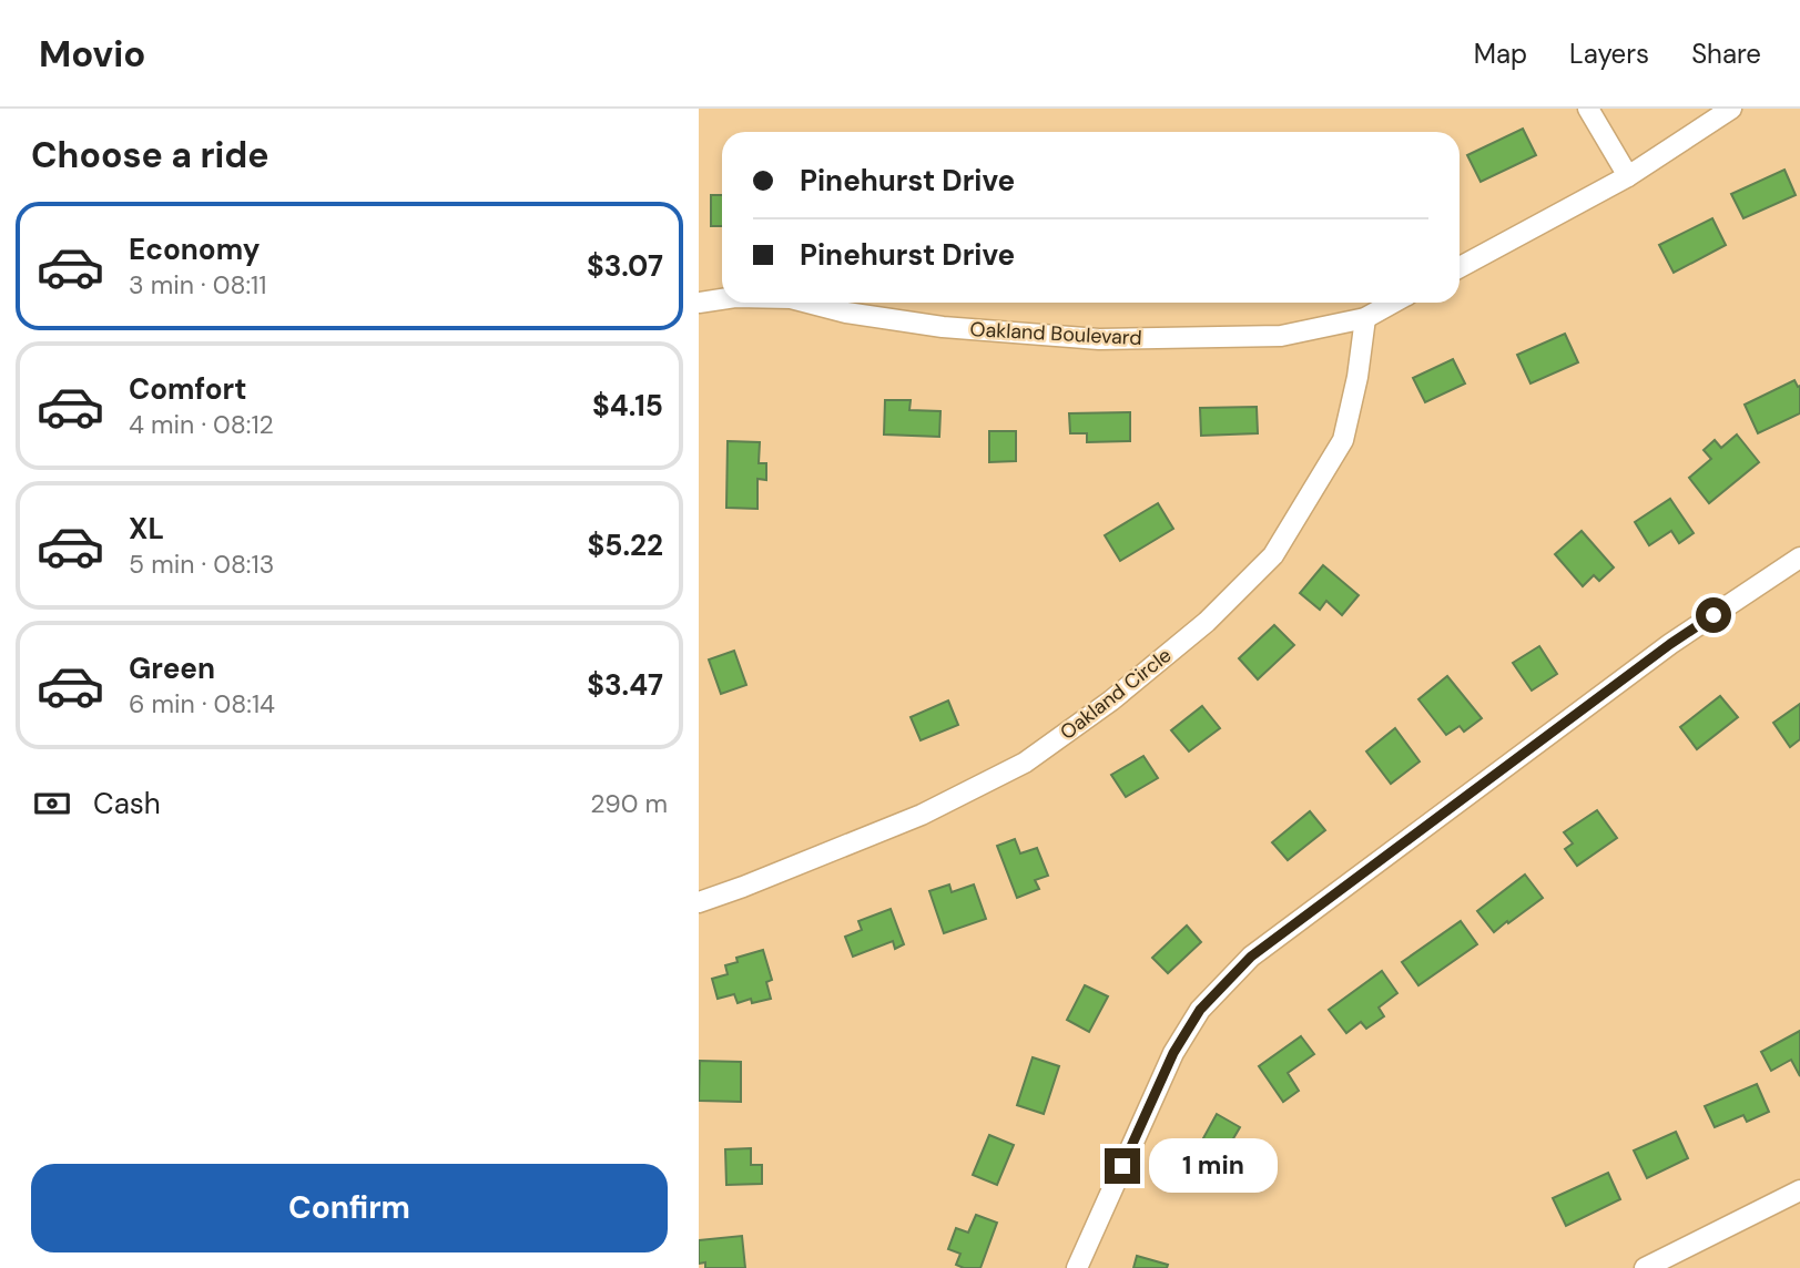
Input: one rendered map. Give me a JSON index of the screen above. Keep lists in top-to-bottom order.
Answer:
{
  "streets": {
    "street": ["Oakland Boulevard", "Oakland Circle"]
  },
  "crossings": [
    ["Oakland Boulevard", "Oakland Circle"]
  ],
  "page": {
    "header": "Movio",
    "nav": ["Map", "Layers", "Share"],
    "heading": "Choose a ride",
    "banner": ["Pinehurst Drive", "Pinehurst Drive"],
    "list": [
      {
        "name": "Economy",
        "note": "3 min · 08:11",
        "value": "$3.07"
      },
      {
        "name": "Comfort",
        "note": "4 min · 08:12",
        "value": "$4.15"
      },
      {
        "name": "XL",
        "note": "5 min · 08:13",
        "value": "$5.22"
      },
      {
        "name": "Green",
        "note": "6 min · 08:14",
        "value": "$3.47"
      }
    ],
    "pay": ["Cash", "290 m"],
    "bubble": "1 min",
    "buttons": "Confirm"
  }
}
